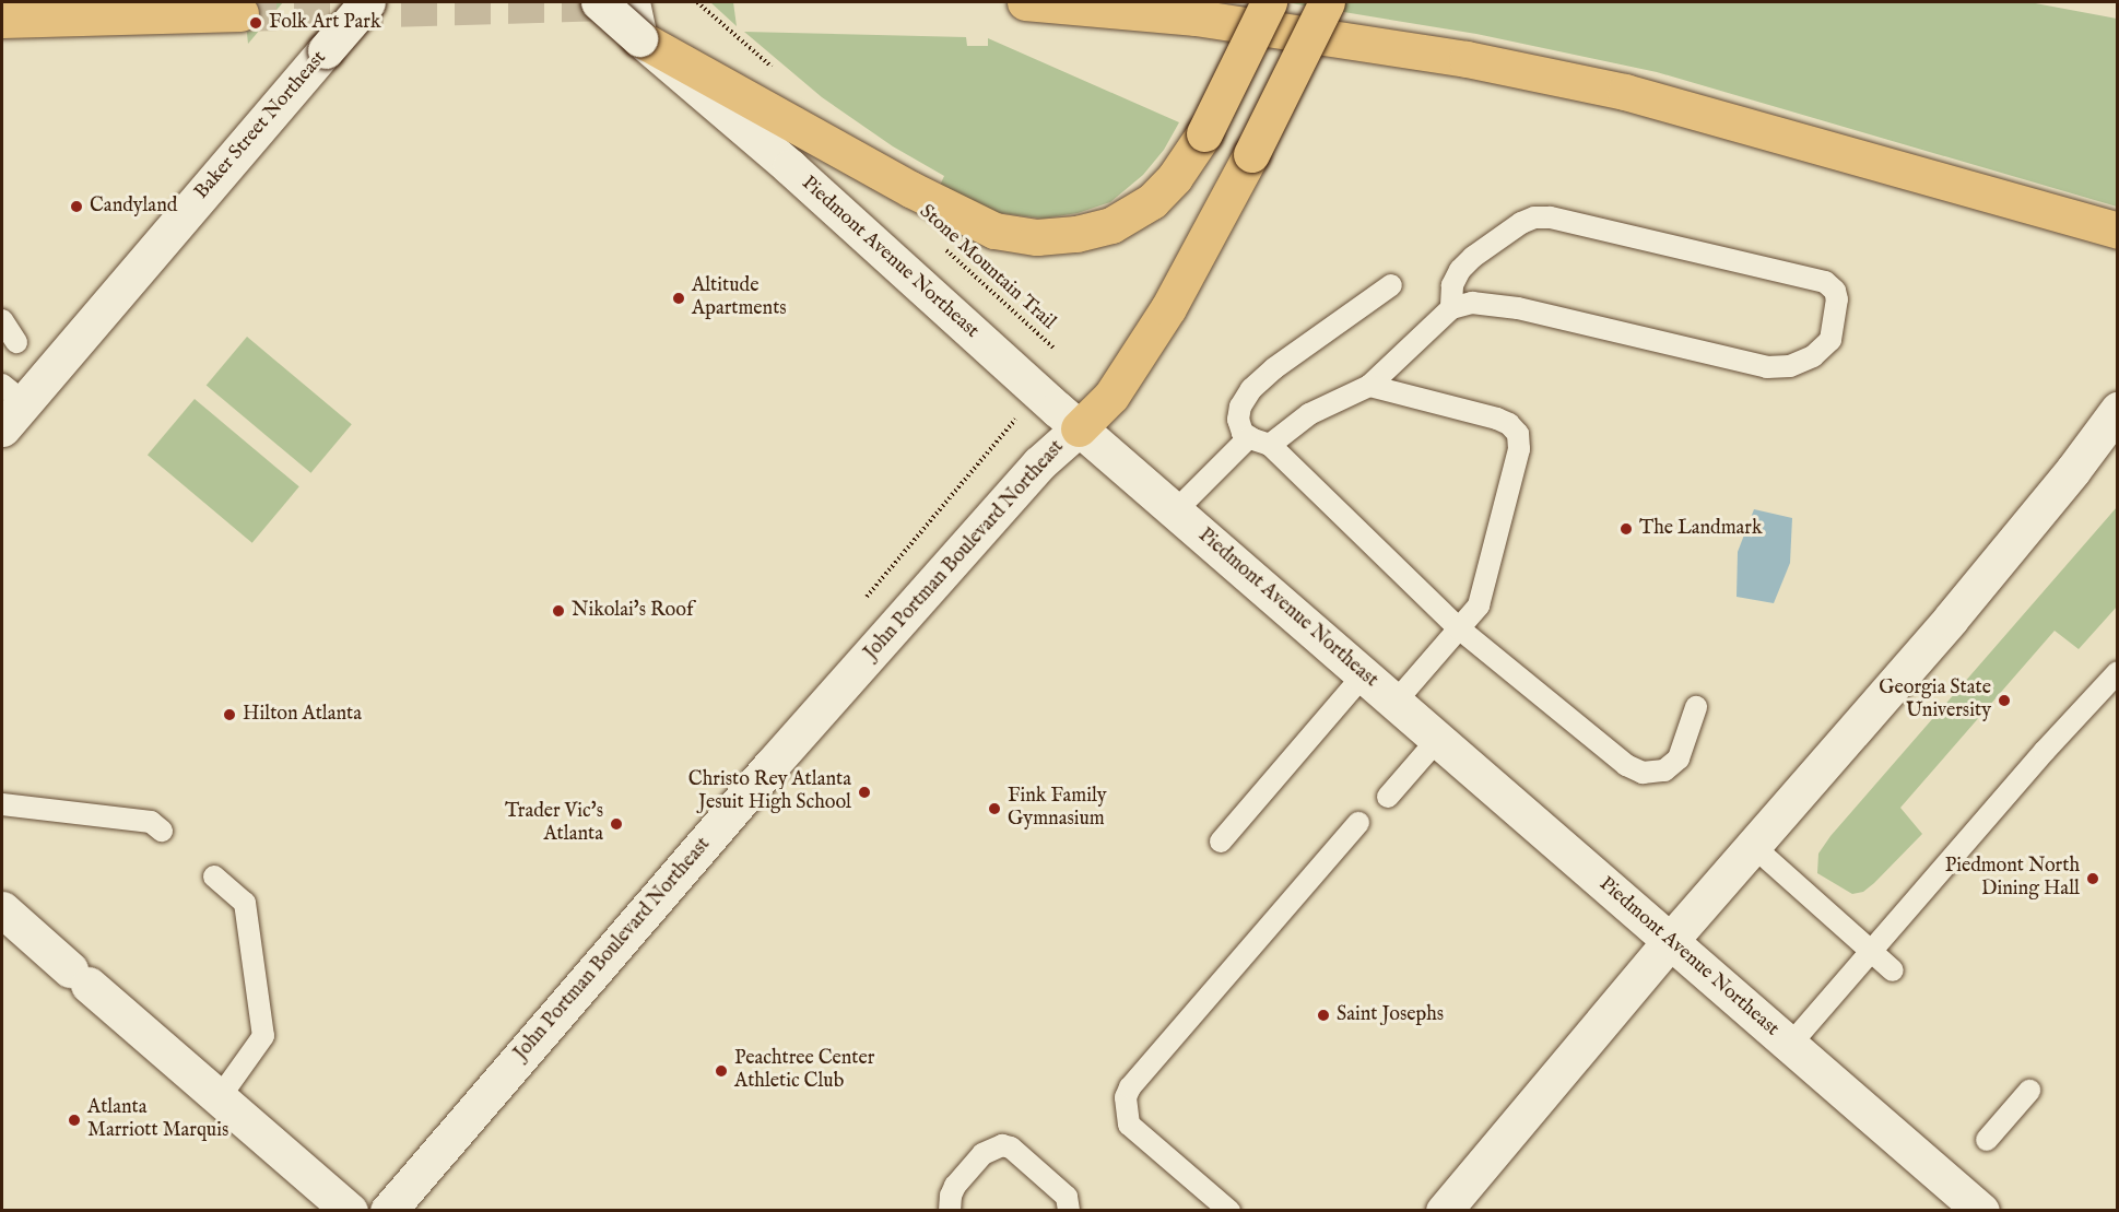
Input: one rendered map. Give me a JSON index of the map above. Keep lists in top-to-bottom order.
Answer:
{
  "streets": {
    "main road": ["Baker Street Northeast", "Piedmont Avenue Northeast", "John Portman Boulevard Northeast"],
    "path": ["Stone Mountain Trail"]
  },
  "crossings": [
    ["Piedmont Avenue Northeast", "John Portman Boulevard Northeast"]
  ],
  "places": [
    "Folk Art Park",
    "Candyland",
    "Altitude Apartments",
    "The Landmark",
    "Nikolai's Roof",
    "Georgia State University",
    "Hilton Atlanta",
    "Christo Rey Atlanta Jesuit High School",
    "Fink Family Gymnasium",
    "Trader Vic's Atlanta",
    "Piedmont North Dining Hall",
    "Saint Josephs",
    "Peachtree Center Athletic Club",
    "Atlanta Marriott Marquis"
  ]
}
